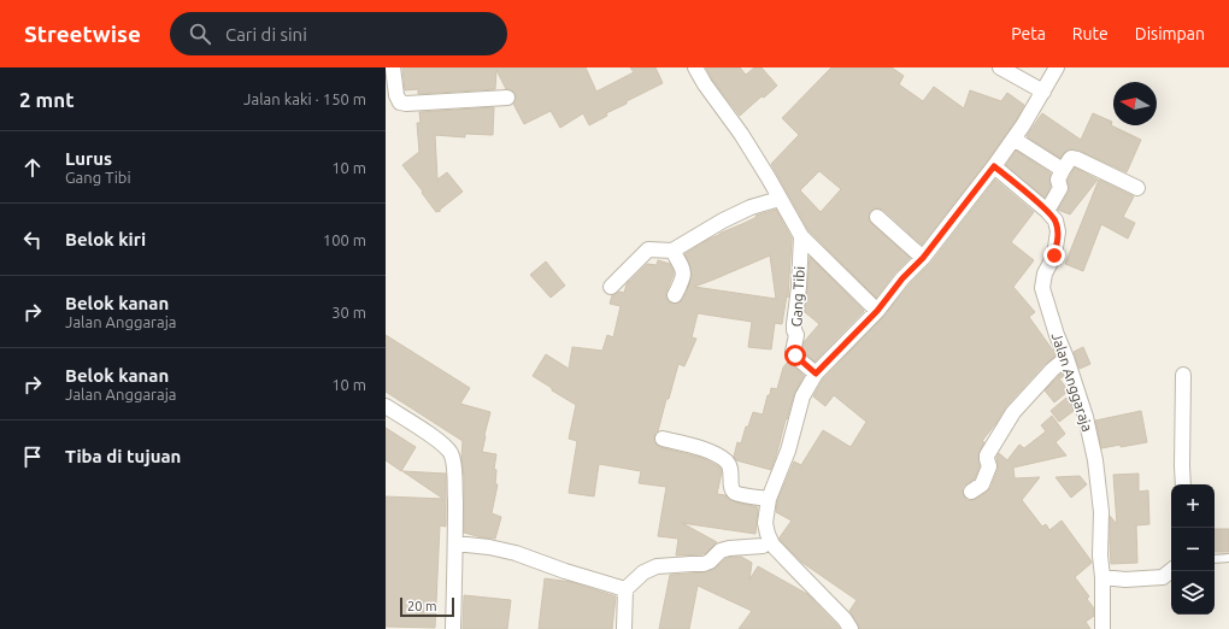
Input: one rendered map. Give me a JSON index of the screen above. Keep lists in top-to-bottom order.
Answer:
{
  "streets": {
    "street": ["Gang Tibi", "Jalan Anggaraja"]
  },
  "scale_bar": "20 m",
  "north": "left",
  "page": {
    "header": "Streetwise",
    "search": "Cari di sini",
    "nav": ["Peta", "Rute", "Disimpan"],
    "heading": ["2 mnt", "Jalan kaki · 150 m"],
    "list": [
      ["Lurus", "Gang Tibi", "10 m"],
      ["Belok kiri", "100 m"],
      ["Belok kanan", "Jalan Anggaraja", "30 m"],
      ["Belok kanan", "Jalan Anggaraja", "10 m"],
      "Tiba di tujuan"
    ],
    "map_buttons": ["+", "−"],
    "scale": "20 m"
  }
}
